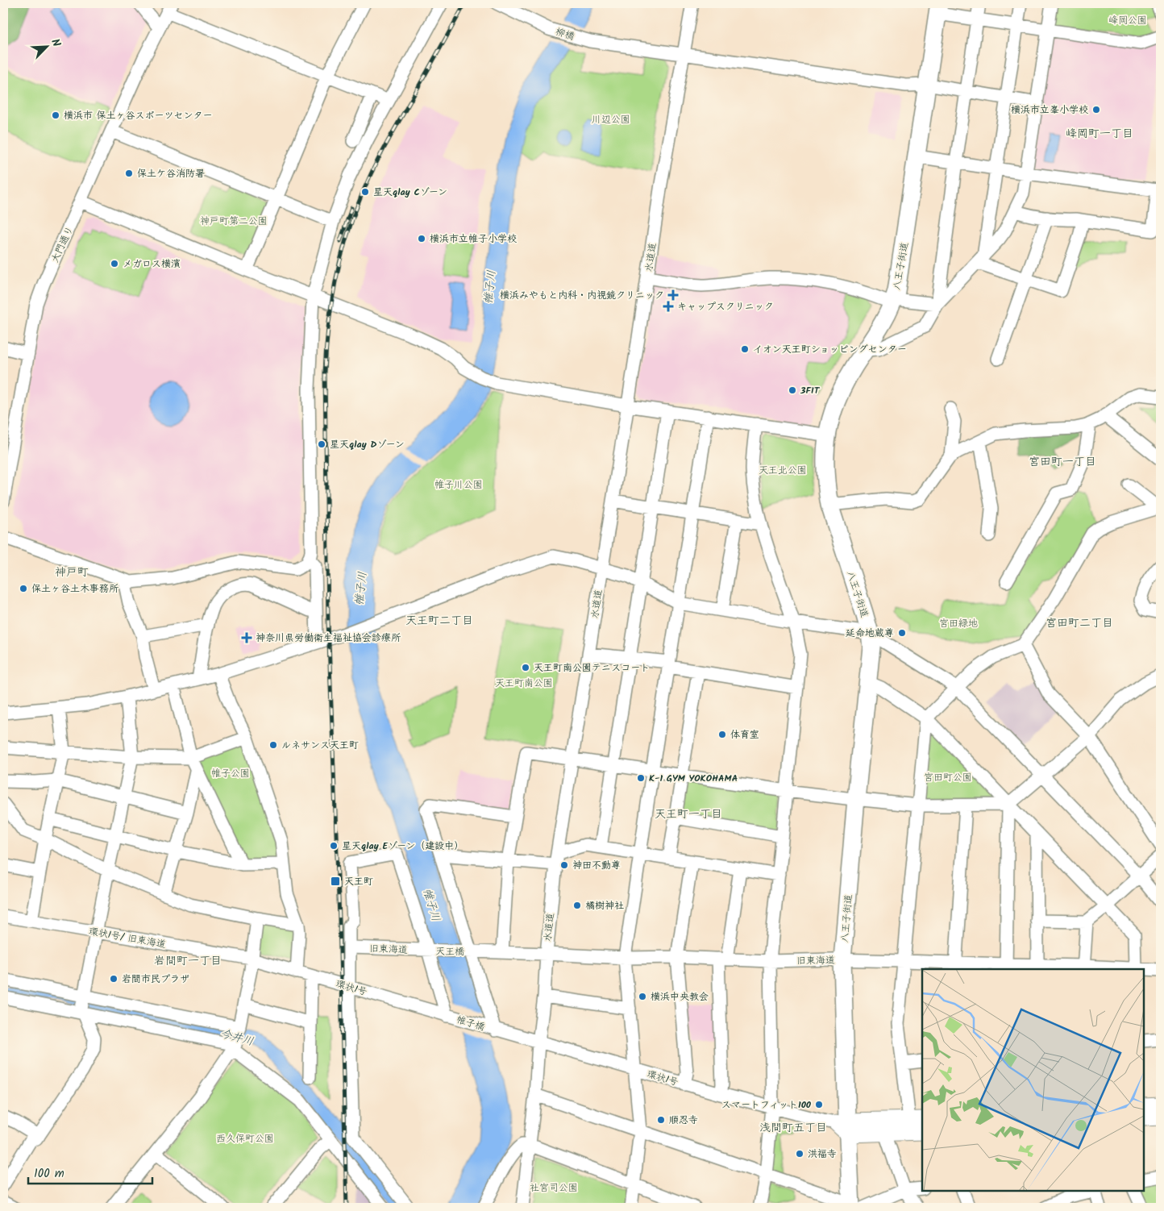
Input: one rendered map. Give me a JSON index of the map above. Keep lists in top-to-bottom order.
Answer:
{
  "streets": {
    "highway": ["八王子街道"],
    "main road": ["環状1号"],
    "street": [
      "柳橋",
      "大門通り",
      "水道道",
      "環状1号/ 旧東海道",
      "旧東海道",
      "天王橋",
      "帷子橋"
    ]
  },
  "crossings": [
    ["柳橋", "水道道"],
    ["柳橋", "八王子街道"],
    ["水道道", "旧東海道"],
    ["水道道", "環状1号"],
    ["八王子街道", "旧東海道"],
    ["八王子街道", "環状1号"],
    ["環状1号/ 旧東海道", "環状1号"],
    ["旧東海道", "天王橋"],
    ["環状1号", "帷子橋"]
  ],
  "districts": [
    "峰岡町一丁目",
    "宮田町一丁目",
    "神戸町",
    "天王町二丁目",
    "宮田町二丁目",
    "天王町一丁目",
    "岩間町一丁目",
    "浅間町五丁目"
  ],
  "water": ["帷子川", "今井川"],
  "parks": [
    "峰岡公園",
    "川辺公園",
    "神戸町第二公園",
    "天王北公園",
    "帷子川公園",
    "宮田緑地",
    "天王町南公園",
    "帷子公園",
    "宮田町公園",
    "西久保町公園",
    "社宮司公園"
  ],
  "places": {
    "other": [
      "横浜市立峯小学校",
      "横浜市 保土ヶ谷スポーツセンター",
      "保土ケ谷消防署",
      "星天qlay Cゾーン",
      "横浜市立帷子小学校",
      "メガロス横濱",
      "イオン天王町ショッピングセンター",
      "3FIT",
      "星天qlay Dゾーン",
      "保土ヶ谷土木事務所",
      "延命地蔵尊",
      "天王町南公園テニスコート",
      "体育室",
      "ルネサンス天王町",
      "K-1 GYM YOKOHAMA",
      "星天qlay Eゾーン（建設中）",
      "神田不動尊",
      "橘樹神社",
      "岩間市民プラザ",
      "横浜中央教会",
      "スマートフィット100",
      "順忍寺",
      "洪福寺"
    ],
    "health": ["横浜みやもと内科・内視鏡クリニック", "キャップスクリニック", "神奈川県労働衛生福祉協会診療所"],
    "transit": ["天王町"]
  },
  "scale_bar": "100 m",
  "north": "top right"
}
